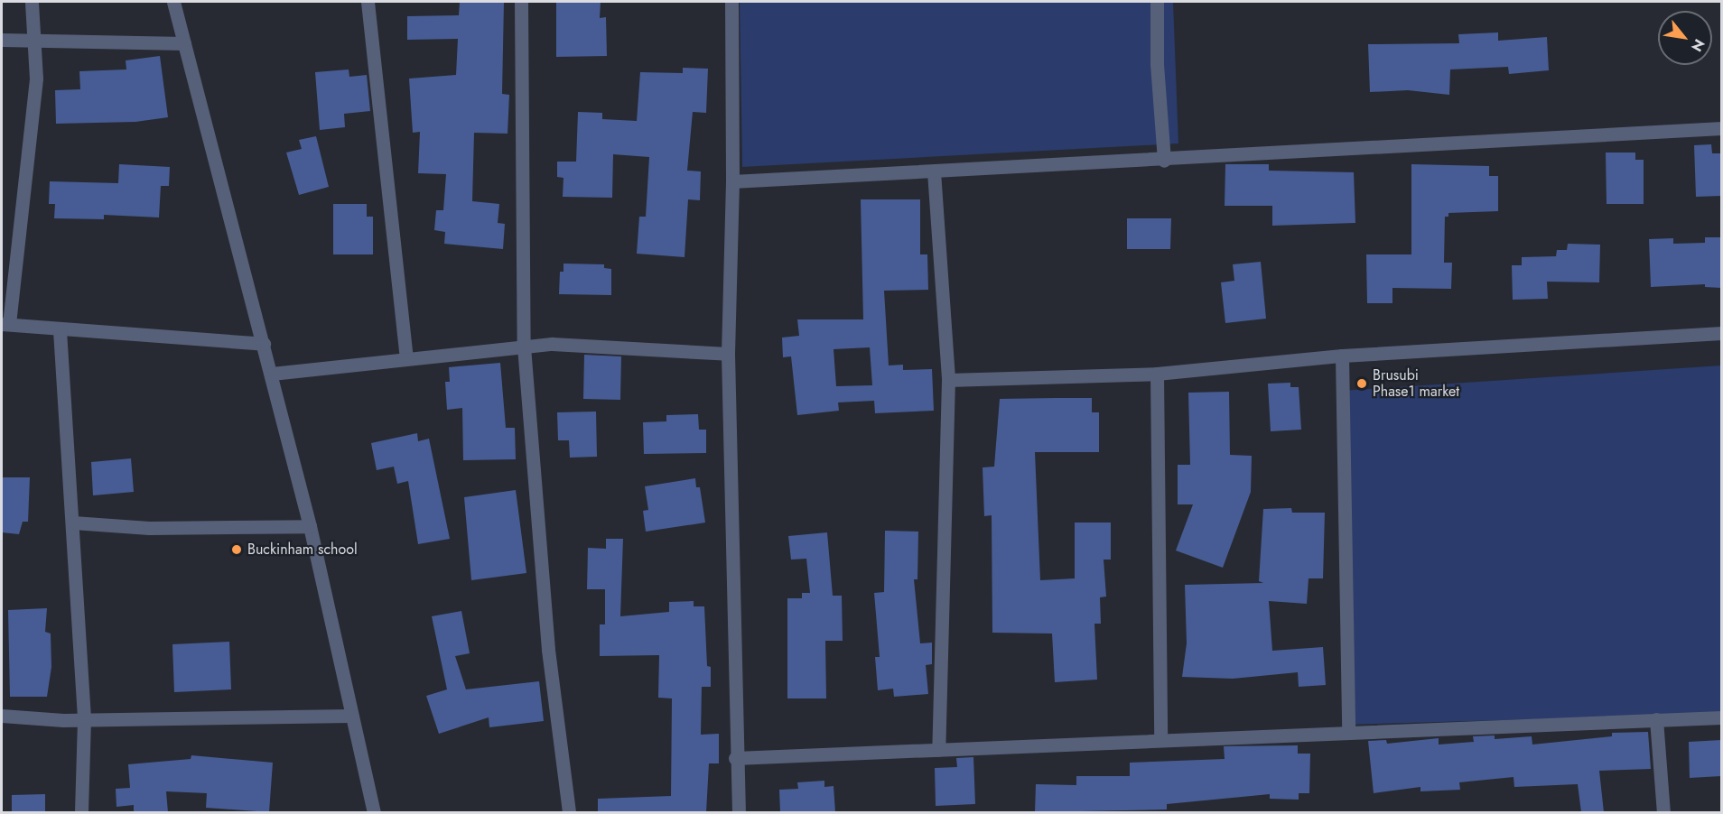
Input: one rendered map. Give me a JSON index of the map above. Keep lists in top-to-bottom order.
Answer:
{
  "places": ["Brusubi Phase1 market", "Buckinham school"],
  "north": "bottom right"
}
